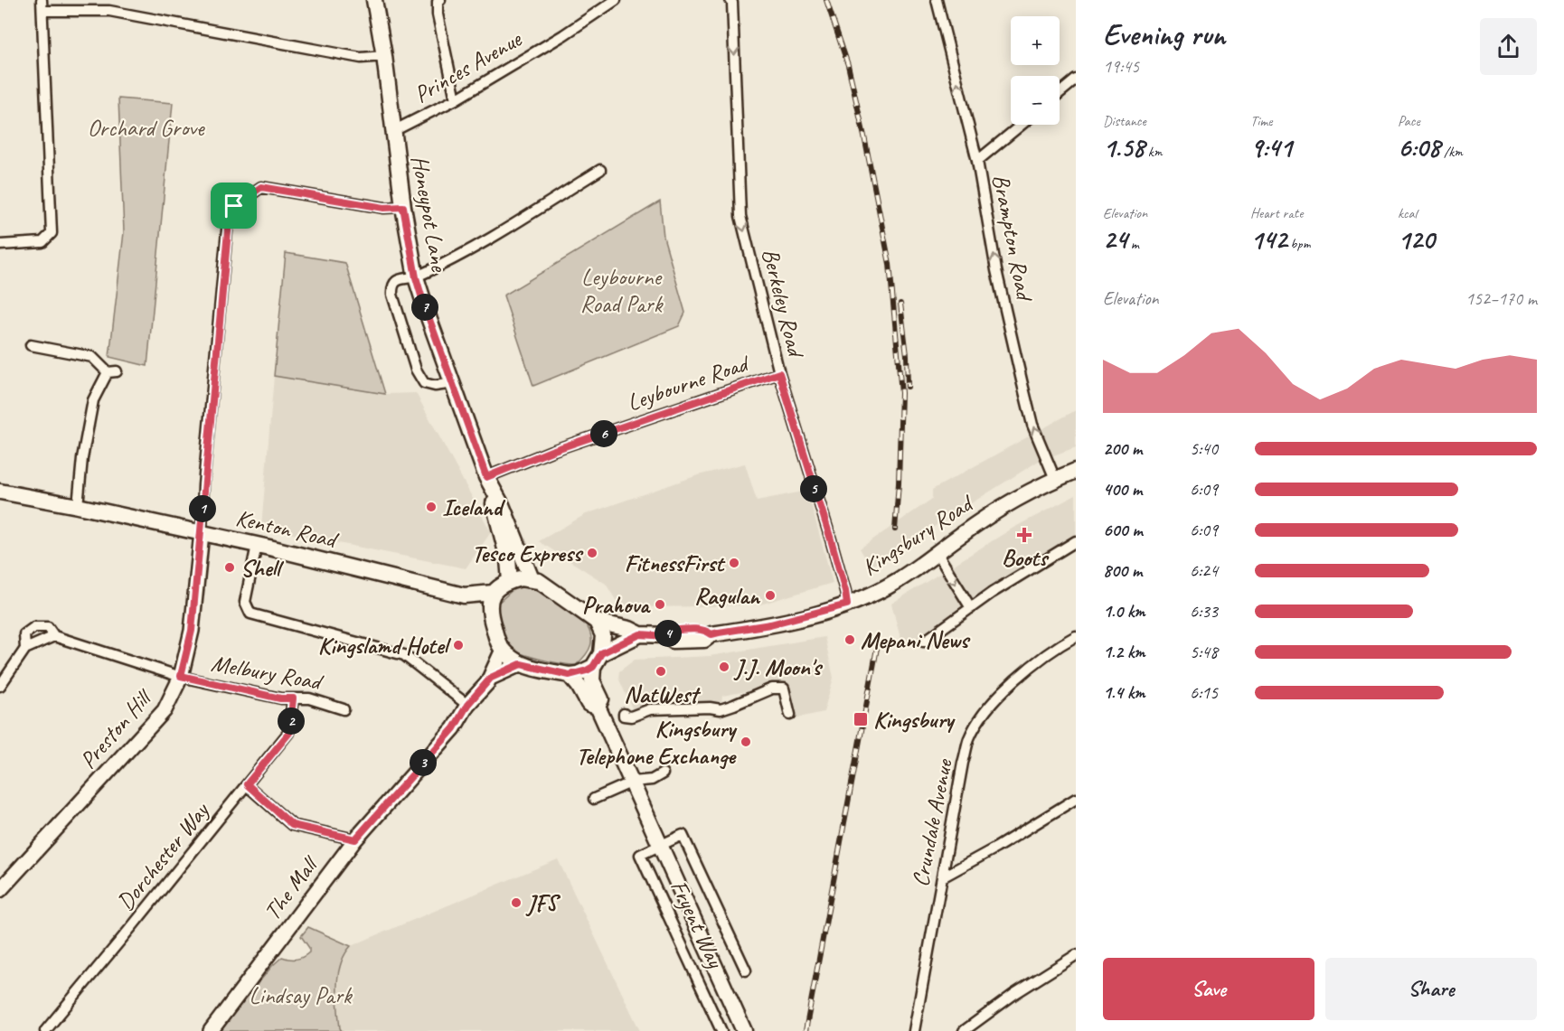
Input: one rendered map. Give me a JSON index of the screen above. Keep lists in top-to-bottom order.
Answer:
{
  "streets": {
    "main road": [
      "Honeypot Lane",
      "Kenton Road",
      "Kingsbury Road",
      "Fryent Way"
    ],
    "street": [
      "Princes Avenue",
      "Brampton Road",
      "Berkeley Road",
      "Leybourne Road",
      "Melbury Road",
      "Preston Hill",
      "Crundale Avenue",
      "Dorchester Way",
      "The Mall"
    ]
  },
  "crossings": [
    ["Princes Avenue", "Honeypot Lane"],
    ["Honeypot Lane", "Leybourne Road"],
    ["Honeypot Lane", "Kenton Road"],
    ["Honeypot Lane", "Kingsbury Road"],
    ["Honeypot Lane", "The Mall"],
    ["Honeypot Lane", "Fryent Way"],
    ["Brampton Road", "Kingsbury Road"],
    ["Berkeley Road", "Leybourne Road"],
    ["Berkeley Road", "Kingsbury Road"],
    ["Kenton Road", "Kingsbury Road"],
    ["Kenton Road", "Preston Hill"],
    ["Kenton Road", "The Mall"],
    ["Kenton Road", "Fryent Way"],
    ["Kingsbury Road", "The Mall"],
    ["Kingsbury Road", "Fryent Way"],
    ["Melbury Road", "Preston Hill"],
    ["Melbury Road", "Dorchester Way"],
    ["The Mall", "Fryent Way"]
  ],
  "one_way": ["Brampton Road", "Berkeley Road"],
  "parks": ["Orchard Grove", "Leybourne Road Park", "Lindsay Park"],
  "places": {
    "other": [
      "Iceland",
      "Tesco Express",
      "FitnessFirst",
      "Shell",
      "Ragulan",
      "Prahova",
      "Mepani News",
      "Kingslamd Hotel",
      "J.J. Moon's",
      "NatWest",
      "Kingsbury Telephone Exchange",
      "JFS"
    ],
    "health": ["Boots"],
    "transit": ["Kingsbury"]
  },
  "page": {
    "heading": ["Evening run", "19:45"],
    "map_buttons": ["+", "−"],
    "stats": [
      ["Distance", "1.58 km"],
      ["Time", "9:41"],
      ["Pace", "6:08 /km"],
      ["Elevation", "24 m"],
      ["Heart rate", "142 bpm"],
      ["kcal", "120"]
    ],
    "chart": ["Elevation", "152–170 m"],
    "pins": [
      "7",
      "6",
      "5",
      "1",
      "4",
      "2",
      "3"
    ],
    "list": [
      {
        "name": "200 m",
        "note": "5:40"
      },
      {
        "name": "400 m",
        "note": "6:09"
      },
      {
        "name": "600 m",
        "note": "6:09"
      },
      {
        "name": "800 m",
        "note": "6:24"
      },
      {
        "name": "1.0 km",
        "note": "6:33"
      },
      {
        "name": "1.2 km",
        "note": "5:48"
      },
      {
        "name": "1.4 km",
        "note": "6:15"
      }
    ],
    "buttons": ["Save", "Share"]
  }
}
